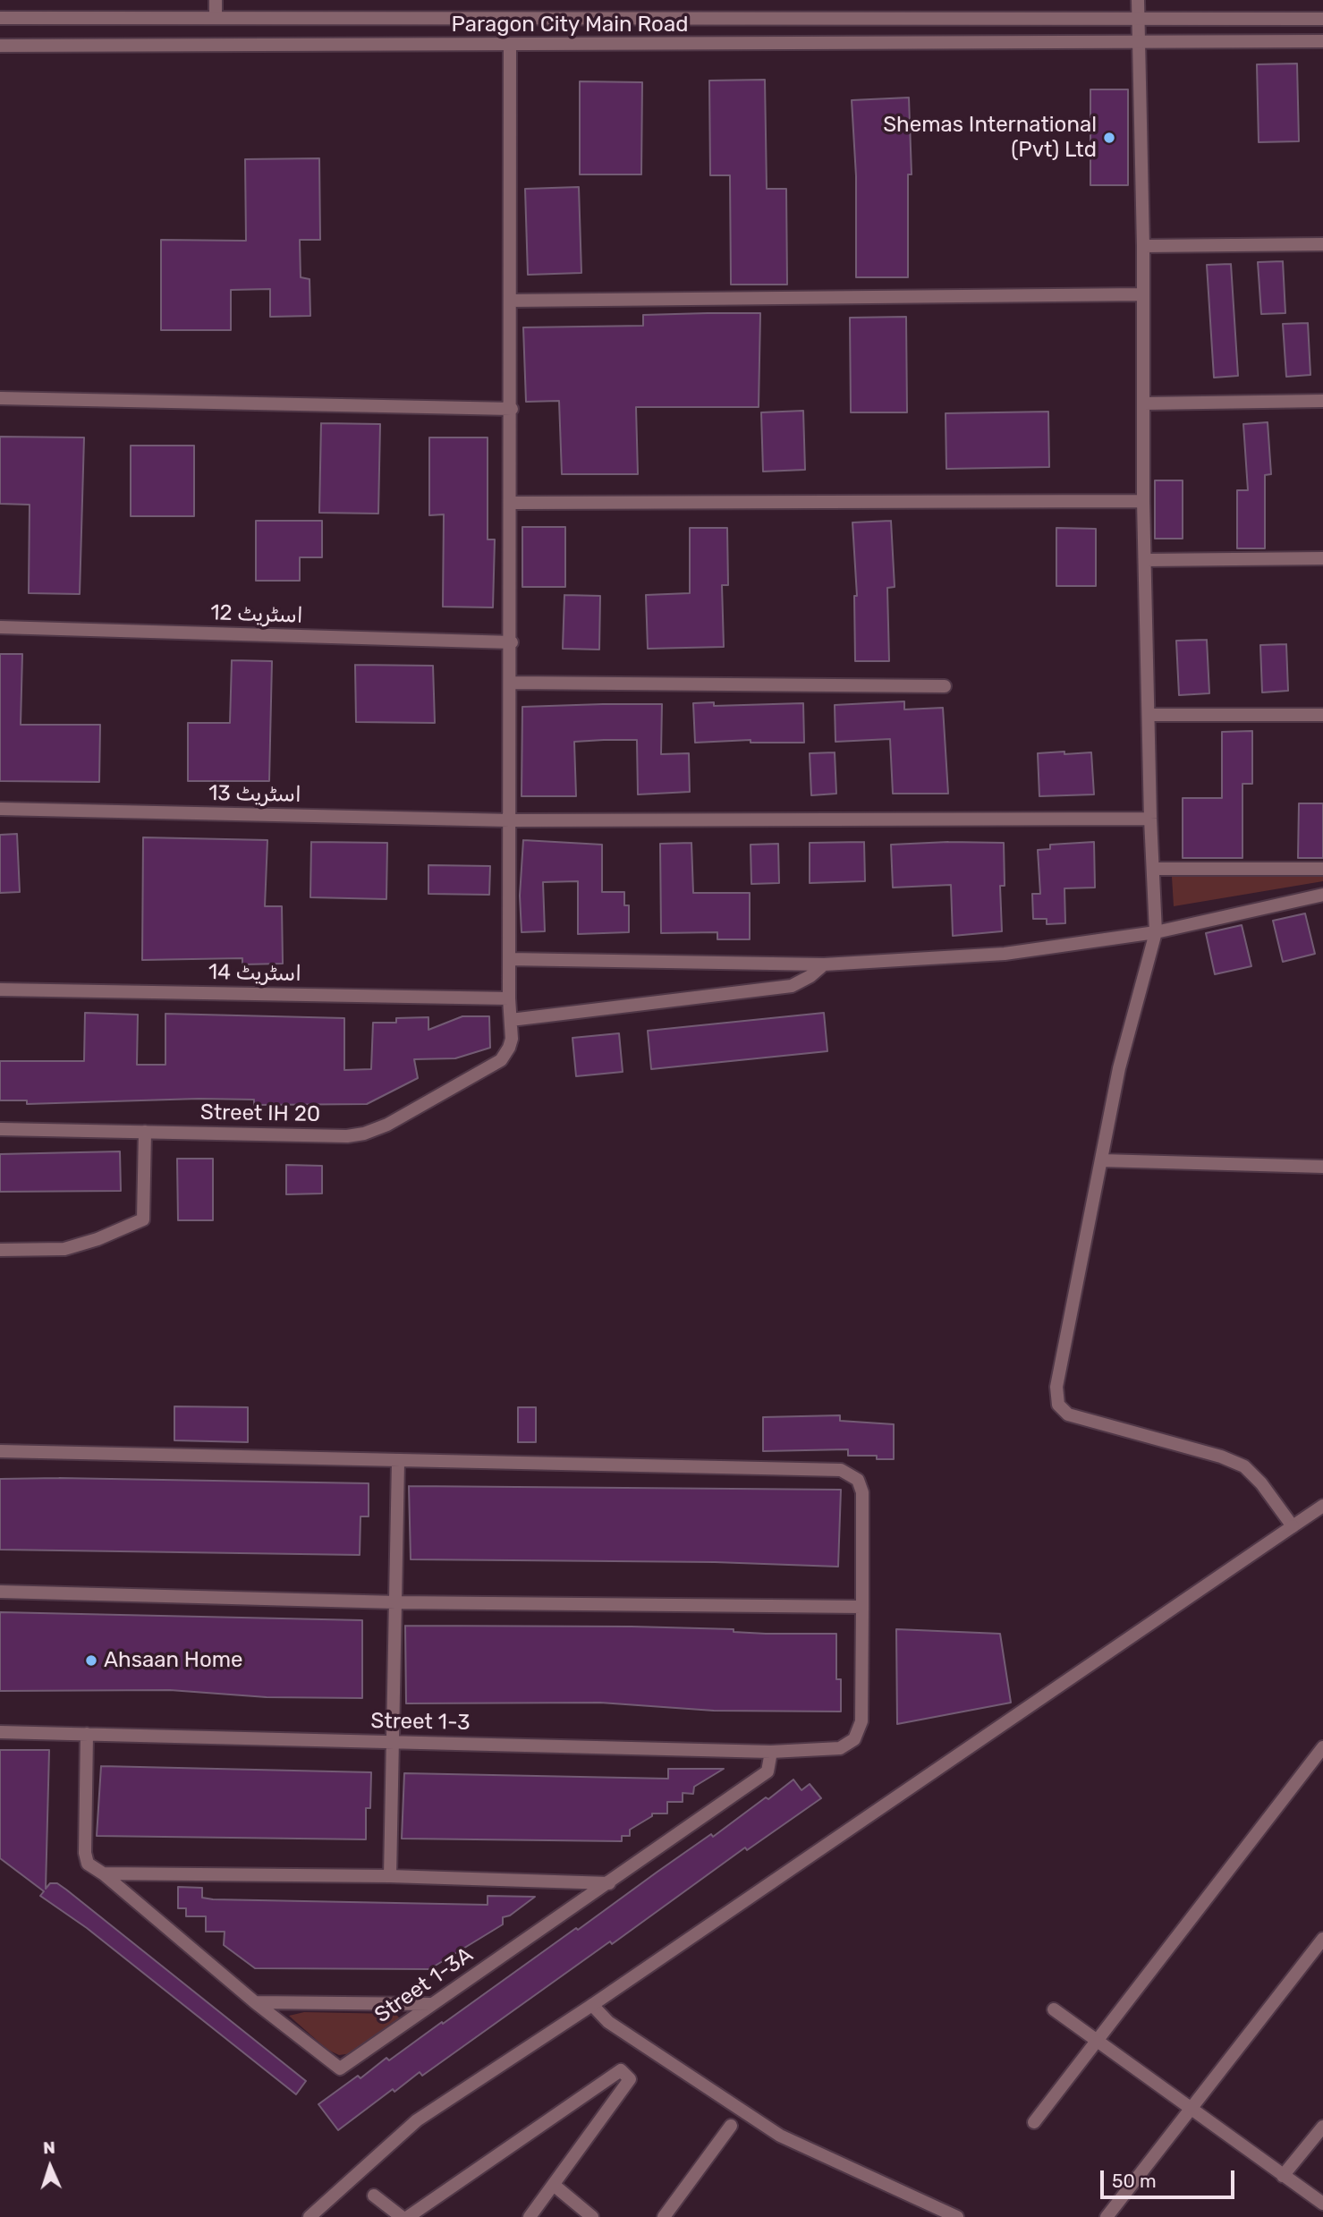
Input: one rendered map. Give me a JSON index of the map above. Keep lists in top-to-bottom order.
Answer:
{
  "streets": {
    "street": [
      "Paragon City Main Road",
      "اسٹریٹ 12",
      "اسٹریٹ 13",
      "اسٹریٹ 14",
      "Street IH 20",
      "Street 1-3",
      "Street 1-3A"
    ]
  },
  "crossings": [
    ["Street 1-3", "Street 1-3A"]
  ],
  "places": ["Shemas International (Pvt) Ltd", "Ahsaan Home"],
  "scale_bar": "50 m",
  "north": "top"
}
